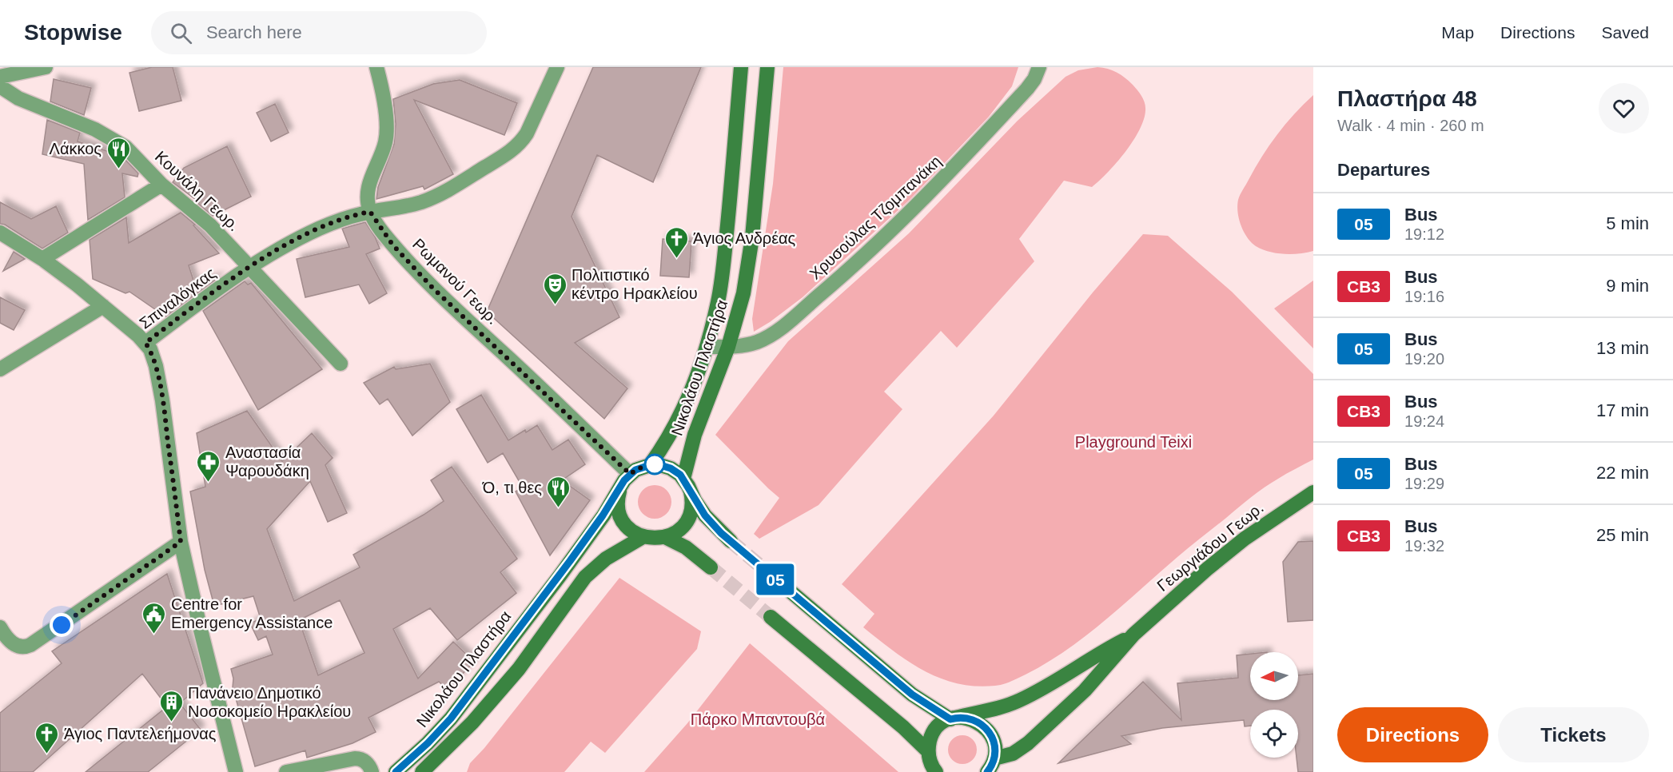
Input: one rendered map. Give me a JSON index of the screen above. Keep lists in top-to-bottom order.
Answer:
{
  "streets": {
    "main road": ["Νικολάου Πλαστήρα", "Γεωργιάδου Γεωρ."],
    "street": [
      "Κουνάλη Γεωρ.",
      "Χρυσούλας Τζομπανάκη",
      "Ρωμανού Γεωρ.",
      "Σπιναλόγκας"
    ]
  },
  "crossings": [
    ["Κουνάλη Γεωρ.", "Σπιναλόγκας"],
    ["Χρυσούλας Τζομπανάκη", "Νικολάου Πλαστήρα"],
    ["Ρωμανού Γεωρ.", "Σπιναλόγκας"],
    ["Ρωμανού Γεωρ.", "Νικολάου Πλαστήρα"]
  ],
  "parks": ["Playground Teixi", "Πάρκο Μπαντουβά"],
  "places": {
    "restaurant": ["Λάκκος", "Ό, τι θες"],
    "church": ["Άγιος Ανδρέας", "Άγιος Παντελεήμονας"],
    "theatre": ["Πολιτιστικό κέντρο Ηρακλείου"],
    "pharmacy": ["Αναστασία Ψαρουδάκη"],
    "public building": ["Centre for Emergency Assistance"],
    "building": ["Πανάνειο Δημοτικό Νοσοκομείο Ηρακλείου"]
  },
  "lines": ["bus line 05"],
  "north": "left",
  "page": {
    "header": "Stopwise",
    "search": "Search here",
    "nav": ["Map", "Directions", "Saved"],
    "on_map": "05",
    "heading": [
      ["Πλαστήρα 48", "Walk · 4 min · 260 m"],
      "Departures"
    ],
    "list": [
      {
        "mark": "05",
        "name": "Bus",
        "note": "19:12",
        "value": "5 min"
      },
      {
        "mark": "CB3",
        "name": "Bus",
        "note": "19:16",
        "value": "9 min"
      },
      {
        "mark": "05",
        "name": "Bus",
        "note": "19:20",
        "value": "13 min"
      },
      {
        "mark": "CB3",
        "name": "Bus",
        "note": "19:24",
        "value": "17 min"
      },
      {
        "mark": "05",
        "name": "Bus",
        "note": "19:29",
        "value": "22 min"
      },
      {
        "mark": "CB3",
        "name": "Bus",
        "note": "19:32",
        "value": "25 min"
      }
    ],
    "buttons": ["Directions", "Tickets"]
  }
}
